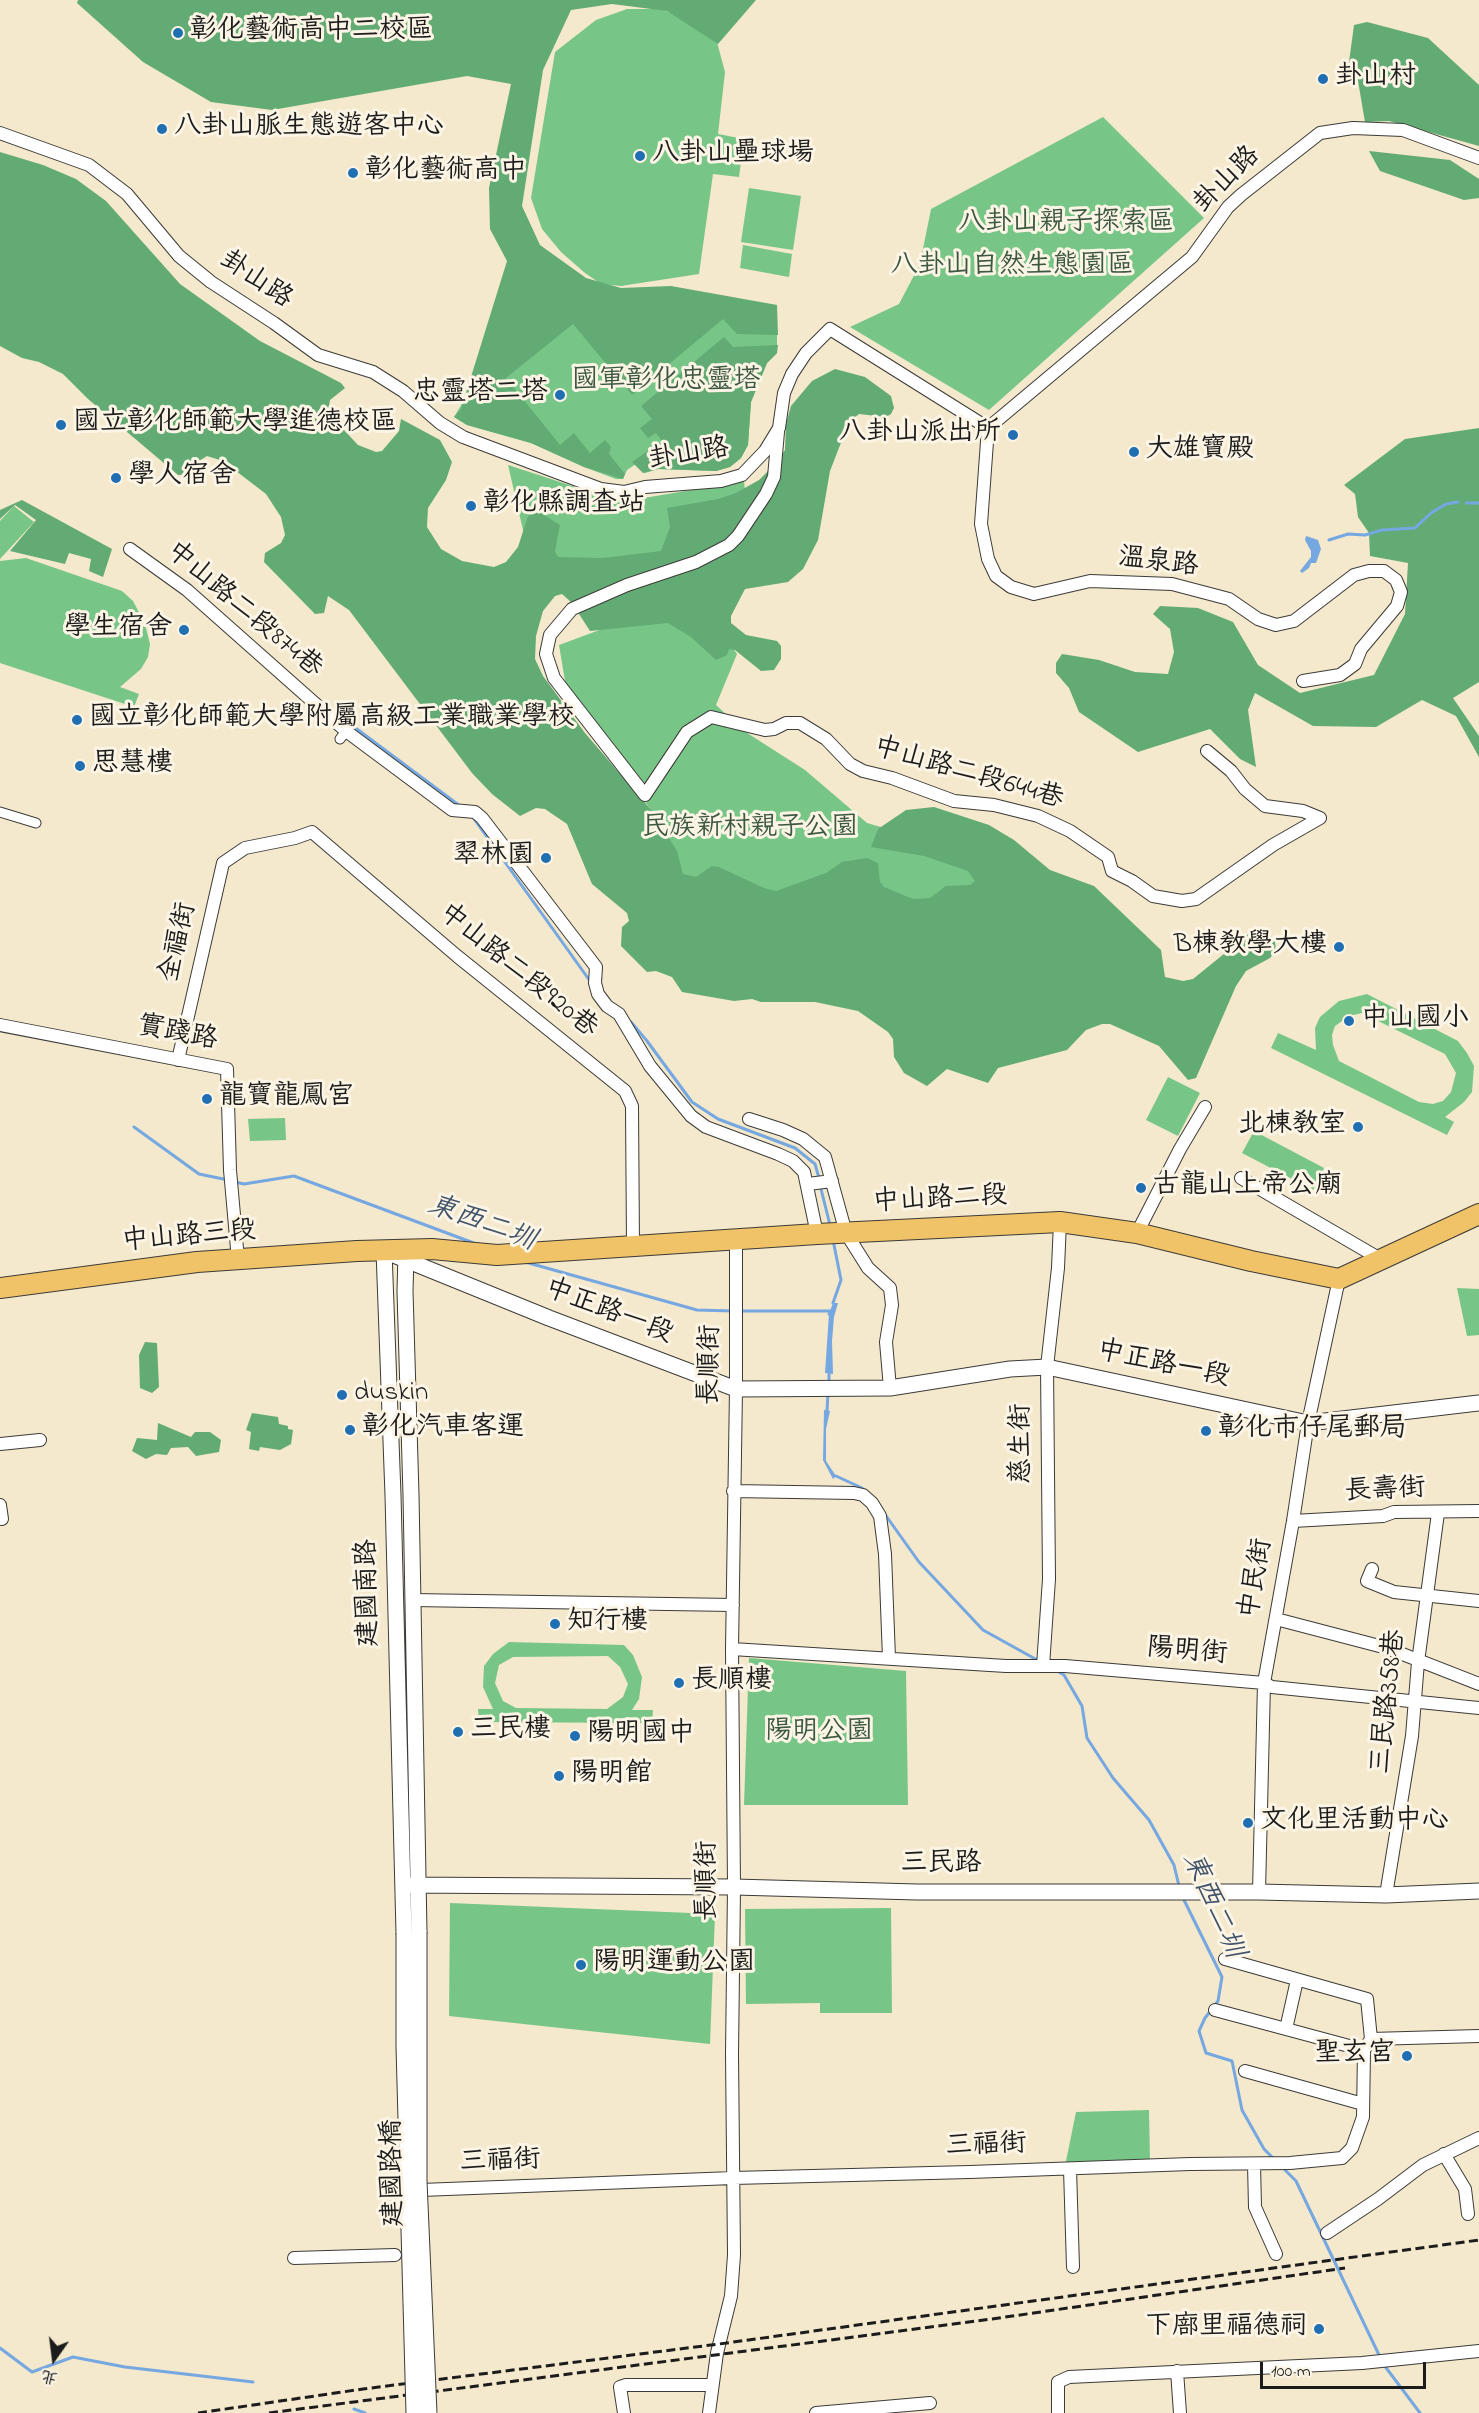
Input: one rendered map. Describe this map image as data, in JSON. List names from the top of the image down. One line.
{"streets":{"main road":["中山路二段","中山路三段"],"street":["卦山路","溫泉路","中山路二段874巷","中山路二段644巷","全福街","中山路二段920巷","實踐路","中正路一段","長順街","慈生街","長壽街","中民街","建國南路","陽明街","三民路358巷","三民路","三福街","建國路橋"]},"crossings":[["卦山路","溫泉路"],["卦山路","中山路二段644巷"],["中山路二段874巷","中山路二段"],["全福街","中山路二段920巷"],["全福街","實踐路"],["中山路二段920巷","中山路二段"],["實踐路","中山路三段"],["中山路二段","中山路三段"],["中山路二段","中正路一段"],["中山路二段","長順街"],["中山路二段","慈生街"],["中山路二段","中民街"],["中山路二段","建國南路"],["中山路三段","建國南路"],["中正路一段","長順街"],["中正路一段","慈生街"],["中正路一段","中民街"],["中正路一段","建國南路"],["長順街","陽明街"],["長順街","三民路"],["長順街","三福街"],["慈生街","陽明街"],["長壽街","中民街"],["長壽街","三民路358巷"],["中民街","陽明街"],["中民街","三民路"],["建國南路","三民路"],["建國南路","建國路橋"],["陽明街","三民路358巷"],["三民路358巷","三民路"]],"water":["東西二圳"],"parks":["八卦山親子探索區","八卦山自然生態園區","國軍彰化忠靈塔","民族新村親子公園","陽明公園"],"places":["彰化藝術高中二校區","卦山村","八卦山脈生態遊客中心","八卦山壘球場","彰化藝術高中","忠靈塔二塔","國立彰化師範大學進德校區","八卦山派出所","大雄寶殿","學人宿舍","彰化縣調查站","學生宿舍","國立彰化師範大學附屬高級工業職業學校","思慧樓","翠林園","B棟教學大樓","中山國小","龍寶龍鳳宮","北棟教室","古龍山上帝公廟","duskin","彰化汽車客運","彰化市仔尾郵局","知行樓","長順樓","三民樓","陽明國中","陽明館","文化里活動中心","陽明運動公園","聖玄宮","下廍里福德祠"],"scale_bar":"100 m","north":"bottom"}
